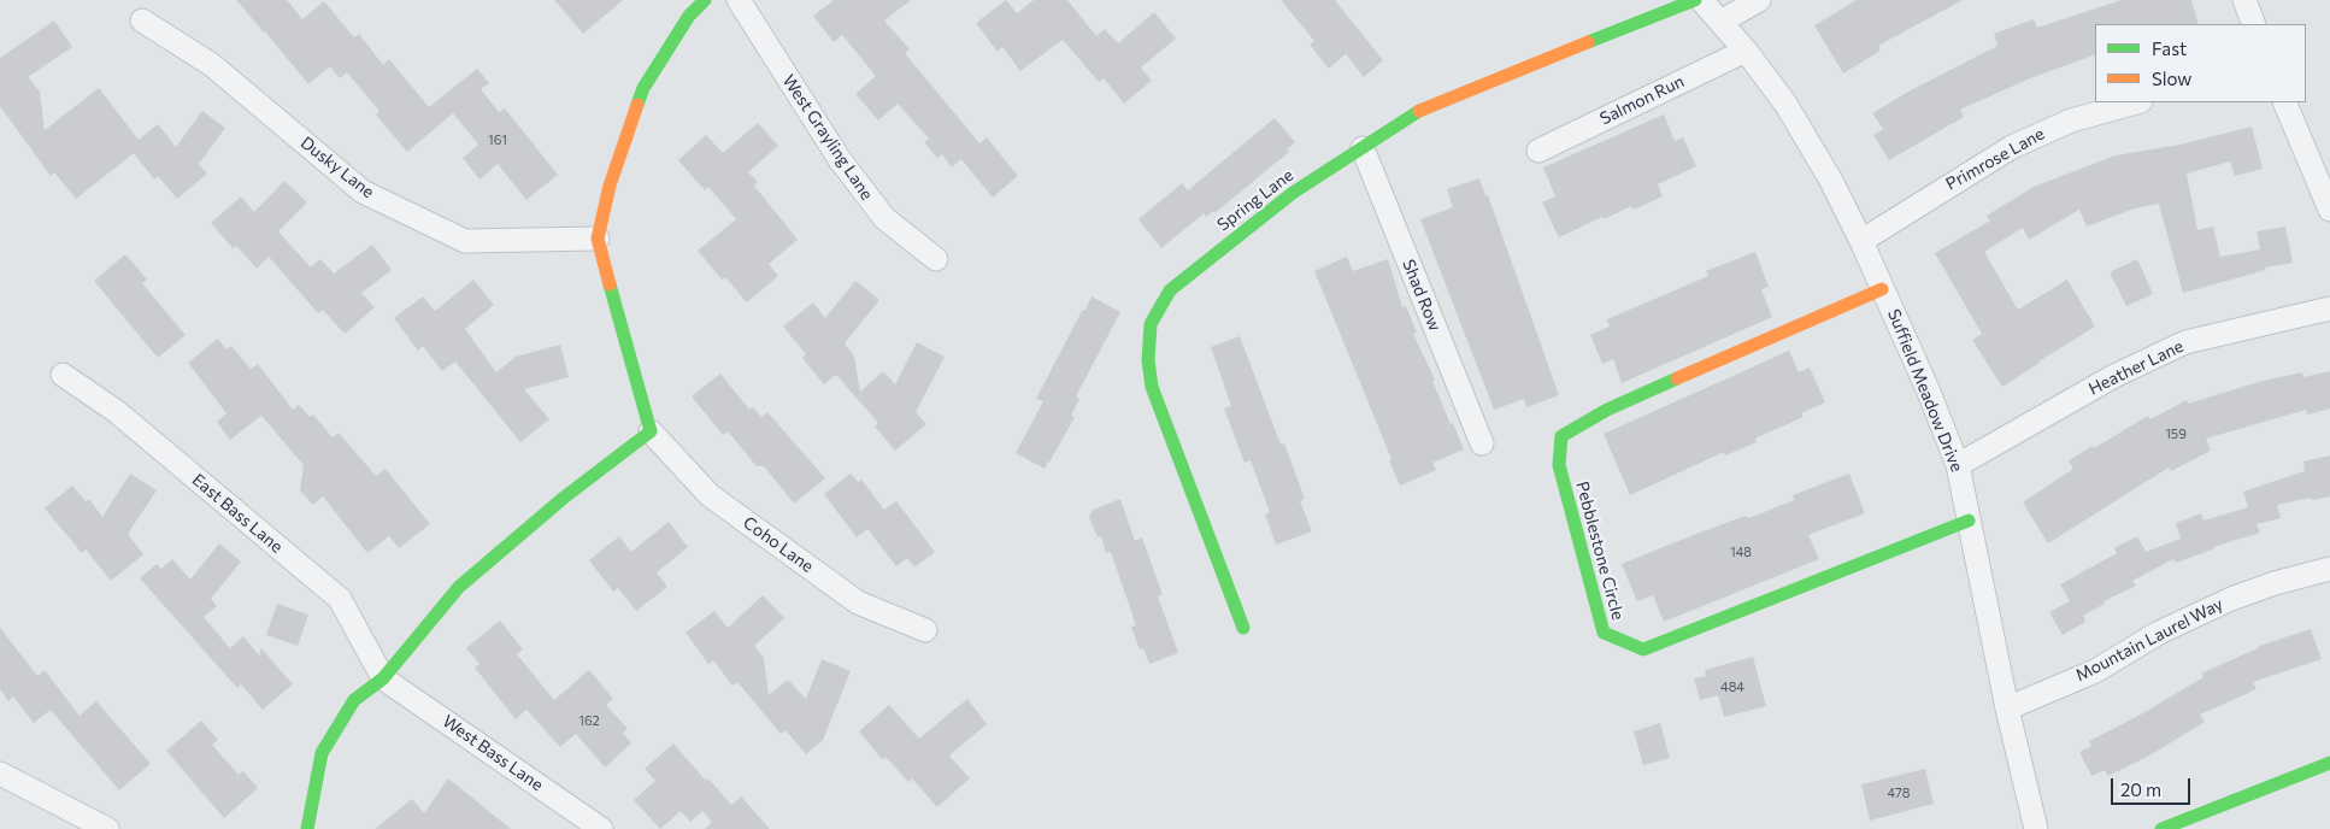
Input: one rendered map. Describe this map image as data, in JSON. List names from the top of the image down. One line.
{"streets":{"street":["Salmon Run","West Grayling Lane","Primrose Lane","Dusky Lane","Spring Lane","Shad Row","Heather Lane","Suffield Meadow Drive","East Bass Lane","Coho Lane","Pebblestone Circle","Mountain Laurel Way","West Bass Lane"]},"crossings":[["Salmon Run","Suffield Meadow Drive"],["Primrose Lane","Suffield Meadow Drive"],["Spring Lane","Shad Row"],["Heather Lane","Suffield Meadow Drive"],["Suffield Meadow Drive","Pebblestone Circle"],["Suffield Meadow Drive","Mountain Laurel Way"],["East Bass Lane","West Bass Lane"]],"house_numbers":["161","159","148","484","162","478"],"legend":["Fast","Slow"],"scale_bar":"20 m"}
